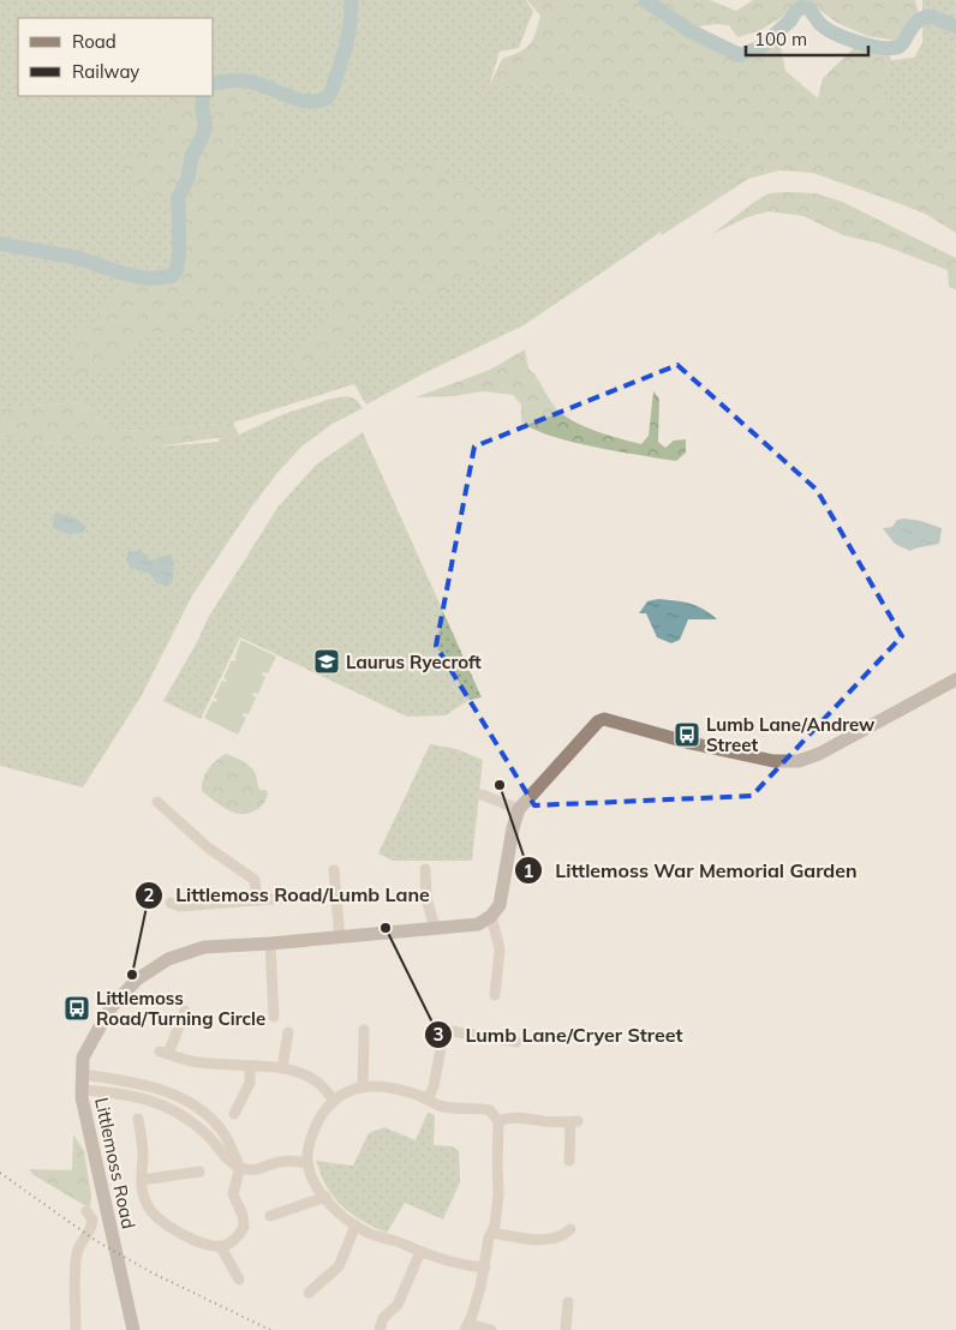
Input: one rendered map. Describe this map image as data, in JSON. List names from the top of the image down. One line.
{"streets":{"street":["Littlemoss Road"]},"places":{"school or university":["Laurus Ryecroft"],"bus stop":["Lumb Lane/Andrew Street","Littlemoss Road/Turning Circle"],"other":["Littlemoss War Memorial Garden","Lumb Lane/Cryer Street","Littlemoss Road/Lumb Lane"]},"legend":["Road","Railway"],"scale_bar":"100 m"}
